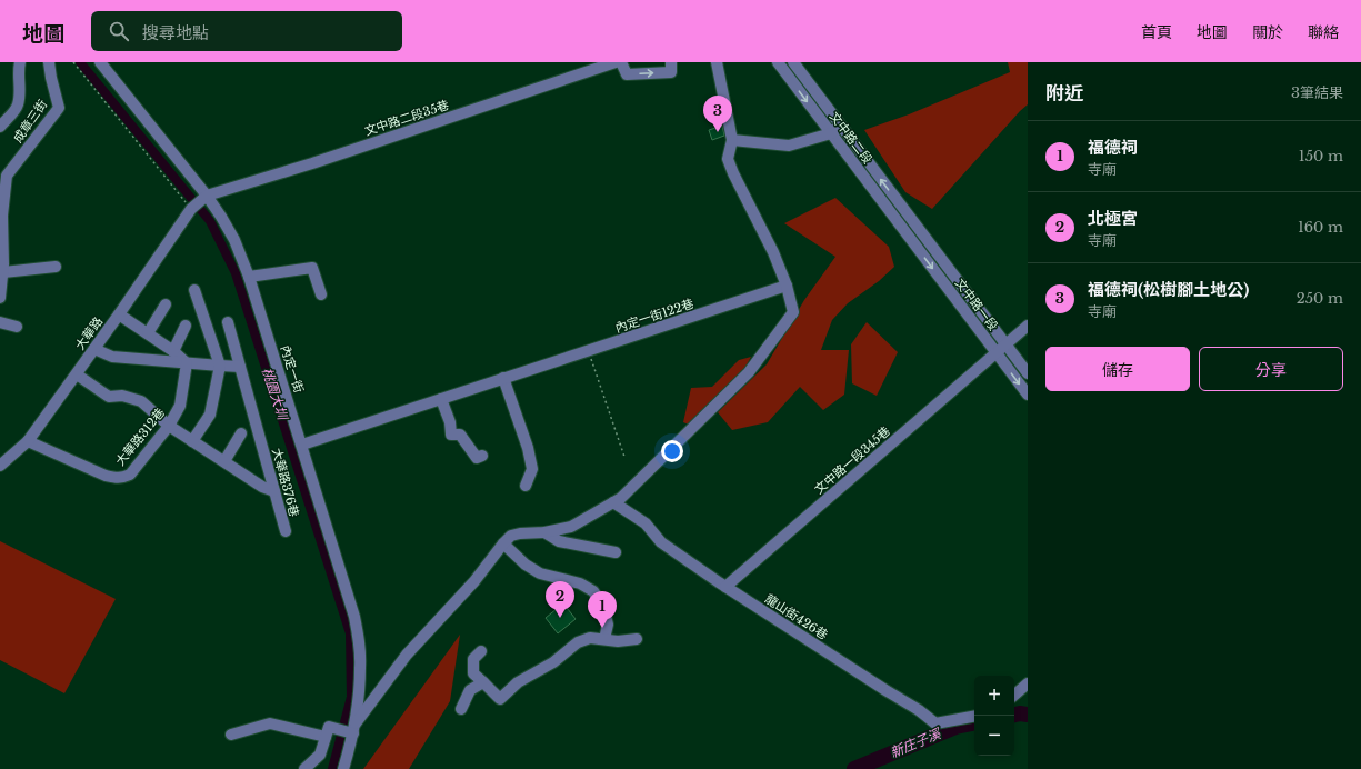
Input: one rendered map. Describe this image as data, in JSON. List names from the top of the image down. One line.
{"streets":{"street":["文中路二段35巷","成章三街","文中路二段","文中路一段","內定一街122巷","大華路","內定一街","大華路312巷","文中路一段345巷","大華路376巷","龍山街426巷"]},"crossings":[["文中路二段35巷","大華路"],["文中路二段35巷","內定一街"],["文中路二段","文中路一段"],["文中路一段","文中路一段345巷"],["內定一街122巷","內定一街"],["大華路","內定一街"],["大華路","大華路312巷"],["文中路一段345巷","龍山街426巷"]],"water":["桃園大圳","新庄子溪"],"page":{"header":"地圖","search":"搜尋地點","nav":["首頁","地圖","關於","聯絡"],"heading":["附近","3筆結果"],"pins":["3","2","1"],"list":[{"mark":"1","name":"福德祠","note":"寺廟","value":"150 m"},{"mark":"2","name":"北極宮","note":"寺廟","value":"160 m"},{"mark":"3","name":"福德祠(松樹腳土地公)","note":"寺廟","value":"250 m"}],"buttons":["儲存","分享"],"map_buttons":["+","−"]}}
